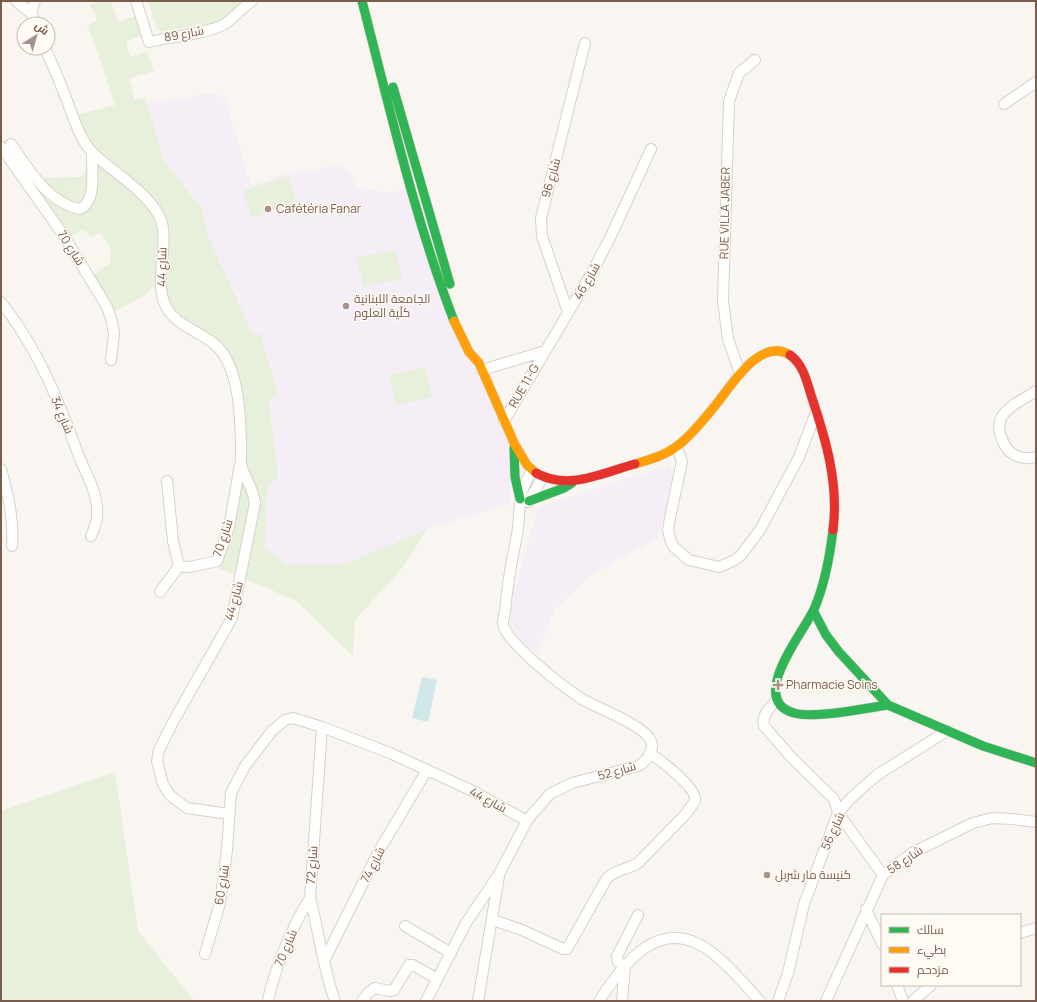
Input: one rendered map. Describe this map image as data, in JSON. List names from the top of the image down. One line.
{"streets":{"street":["شارع 89","شارع 96","RUE VILLA JABER","شارع 70","شارع 44","شارع 46","RUE 11-G","شارع 34","شارع 52","شارع 56","شارع 58","شارع 72","شارع 74","شارع 60"]},"crossings":[["شارع 96","شارع 46"],["شارع 70","شارع 44"],["شارع 70","شارع 72"],["شارع 44","شارع 52"],["شارع 44","شارع 72"],["شارع 44","شارع 74"],["شارع 44","شارع 60"],["شارع 46","RUE 11-G"],["شارع 72","شارع 74"]],"places":{"other":["Cafétéria Fanar","الجامعة اللبنانية كلّية العلوم","كنيسة مار شربل"],"health":["Pharmacie Soins"]},"legend":["سالك","بطيء","مزدحم"],"north":"top right"}
